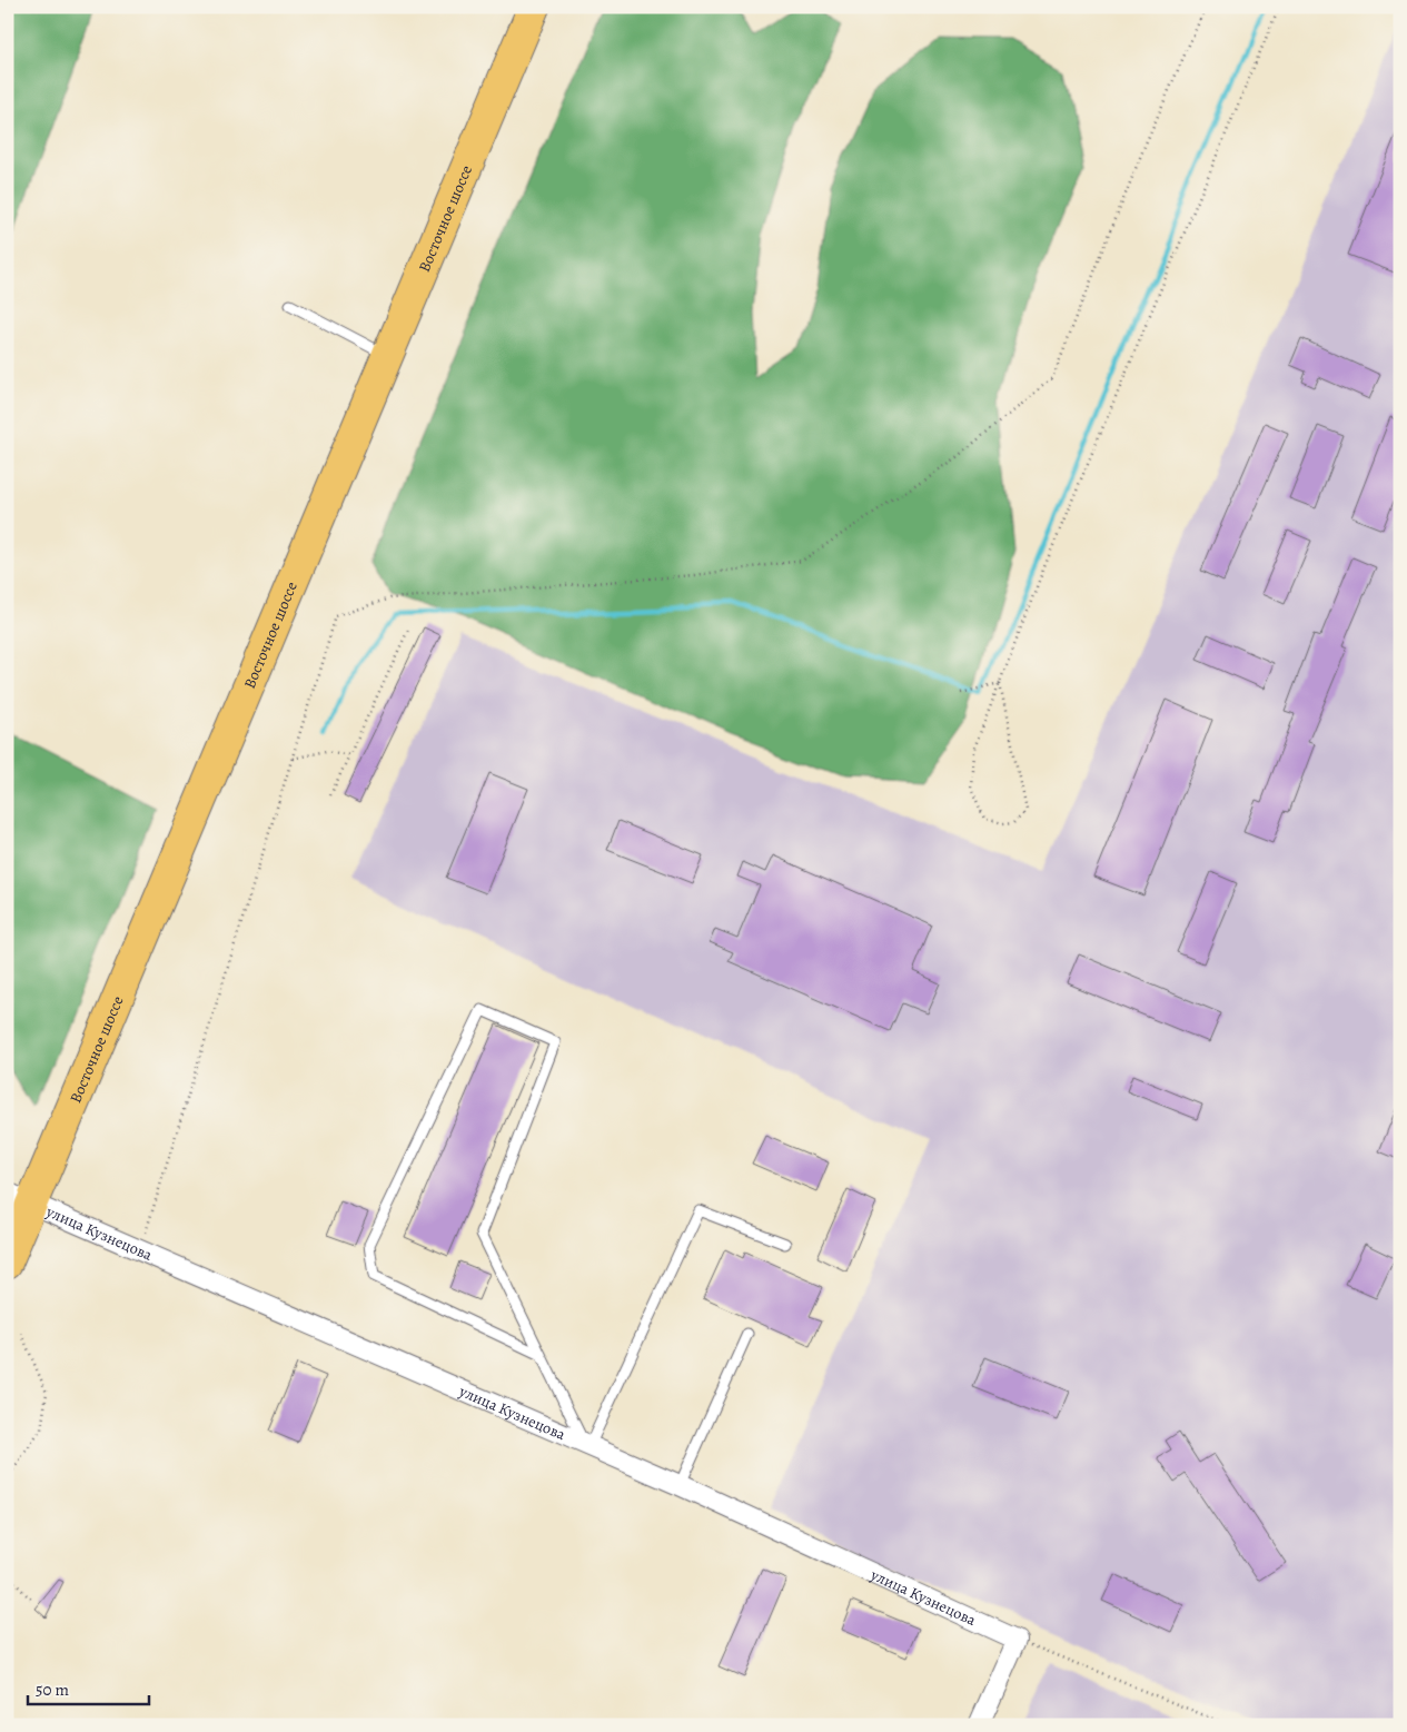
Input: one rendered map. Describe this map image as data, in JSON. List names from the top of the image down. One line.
{"streets":{"main road":["Восточное шоссе"],"street":["улица Кузнецова"]},"crossings":[["Восточное шоссе","улица Кузнецова"]],"scale_bar":"50 m"}
